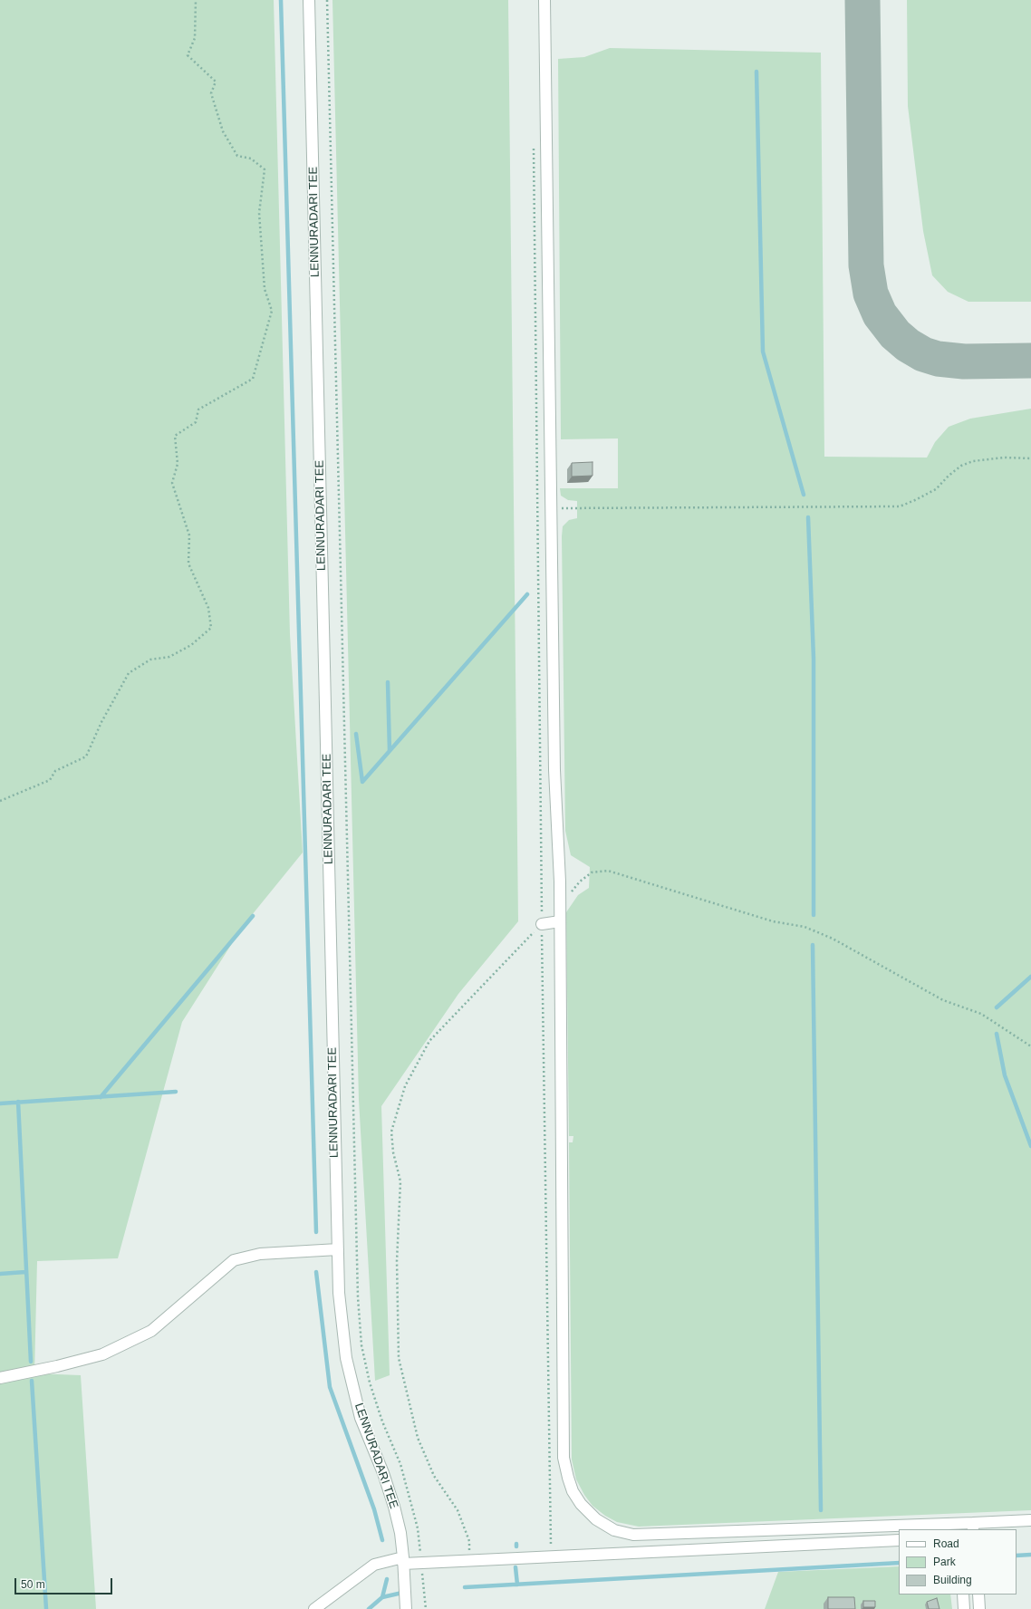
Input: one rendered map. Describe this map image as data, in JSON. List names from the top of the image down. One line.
{"streets":{"lane":["LENNURADARI TEE"]},"legend":["Road","Park","Building"],"scale_bar":"50 m"}
